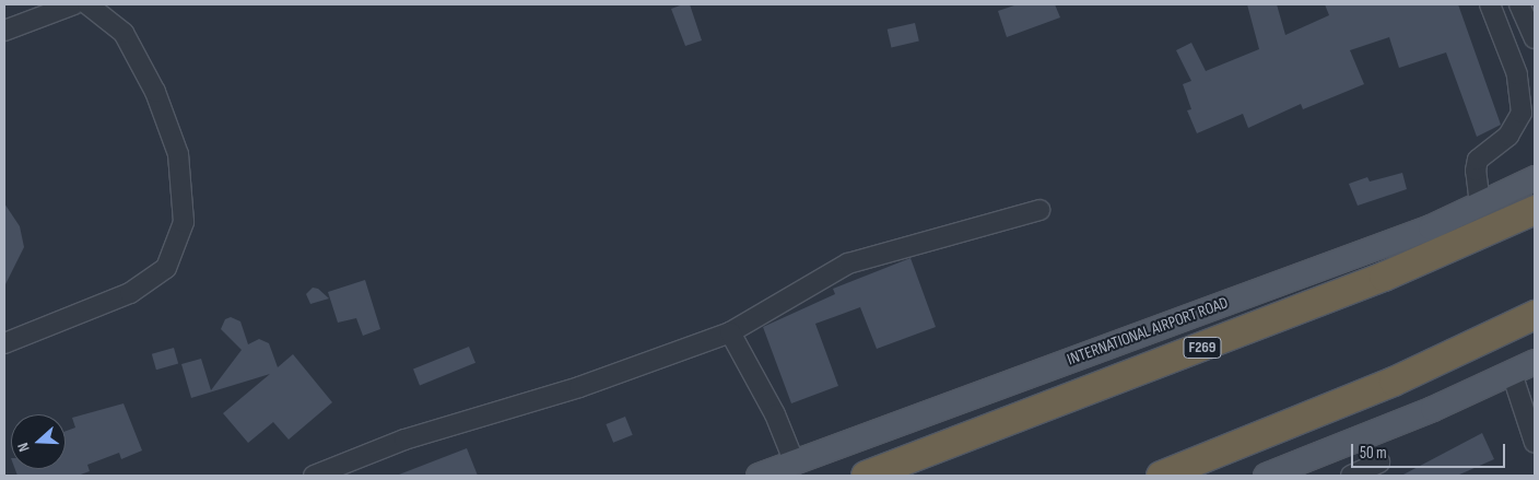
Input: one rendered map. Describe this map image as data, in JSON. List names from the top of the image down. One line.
{"streets":{"highway":["INTERNATIONAL AIRPORT ROAD","F269"]},"scale_bar":"50 m","north":"left"}
